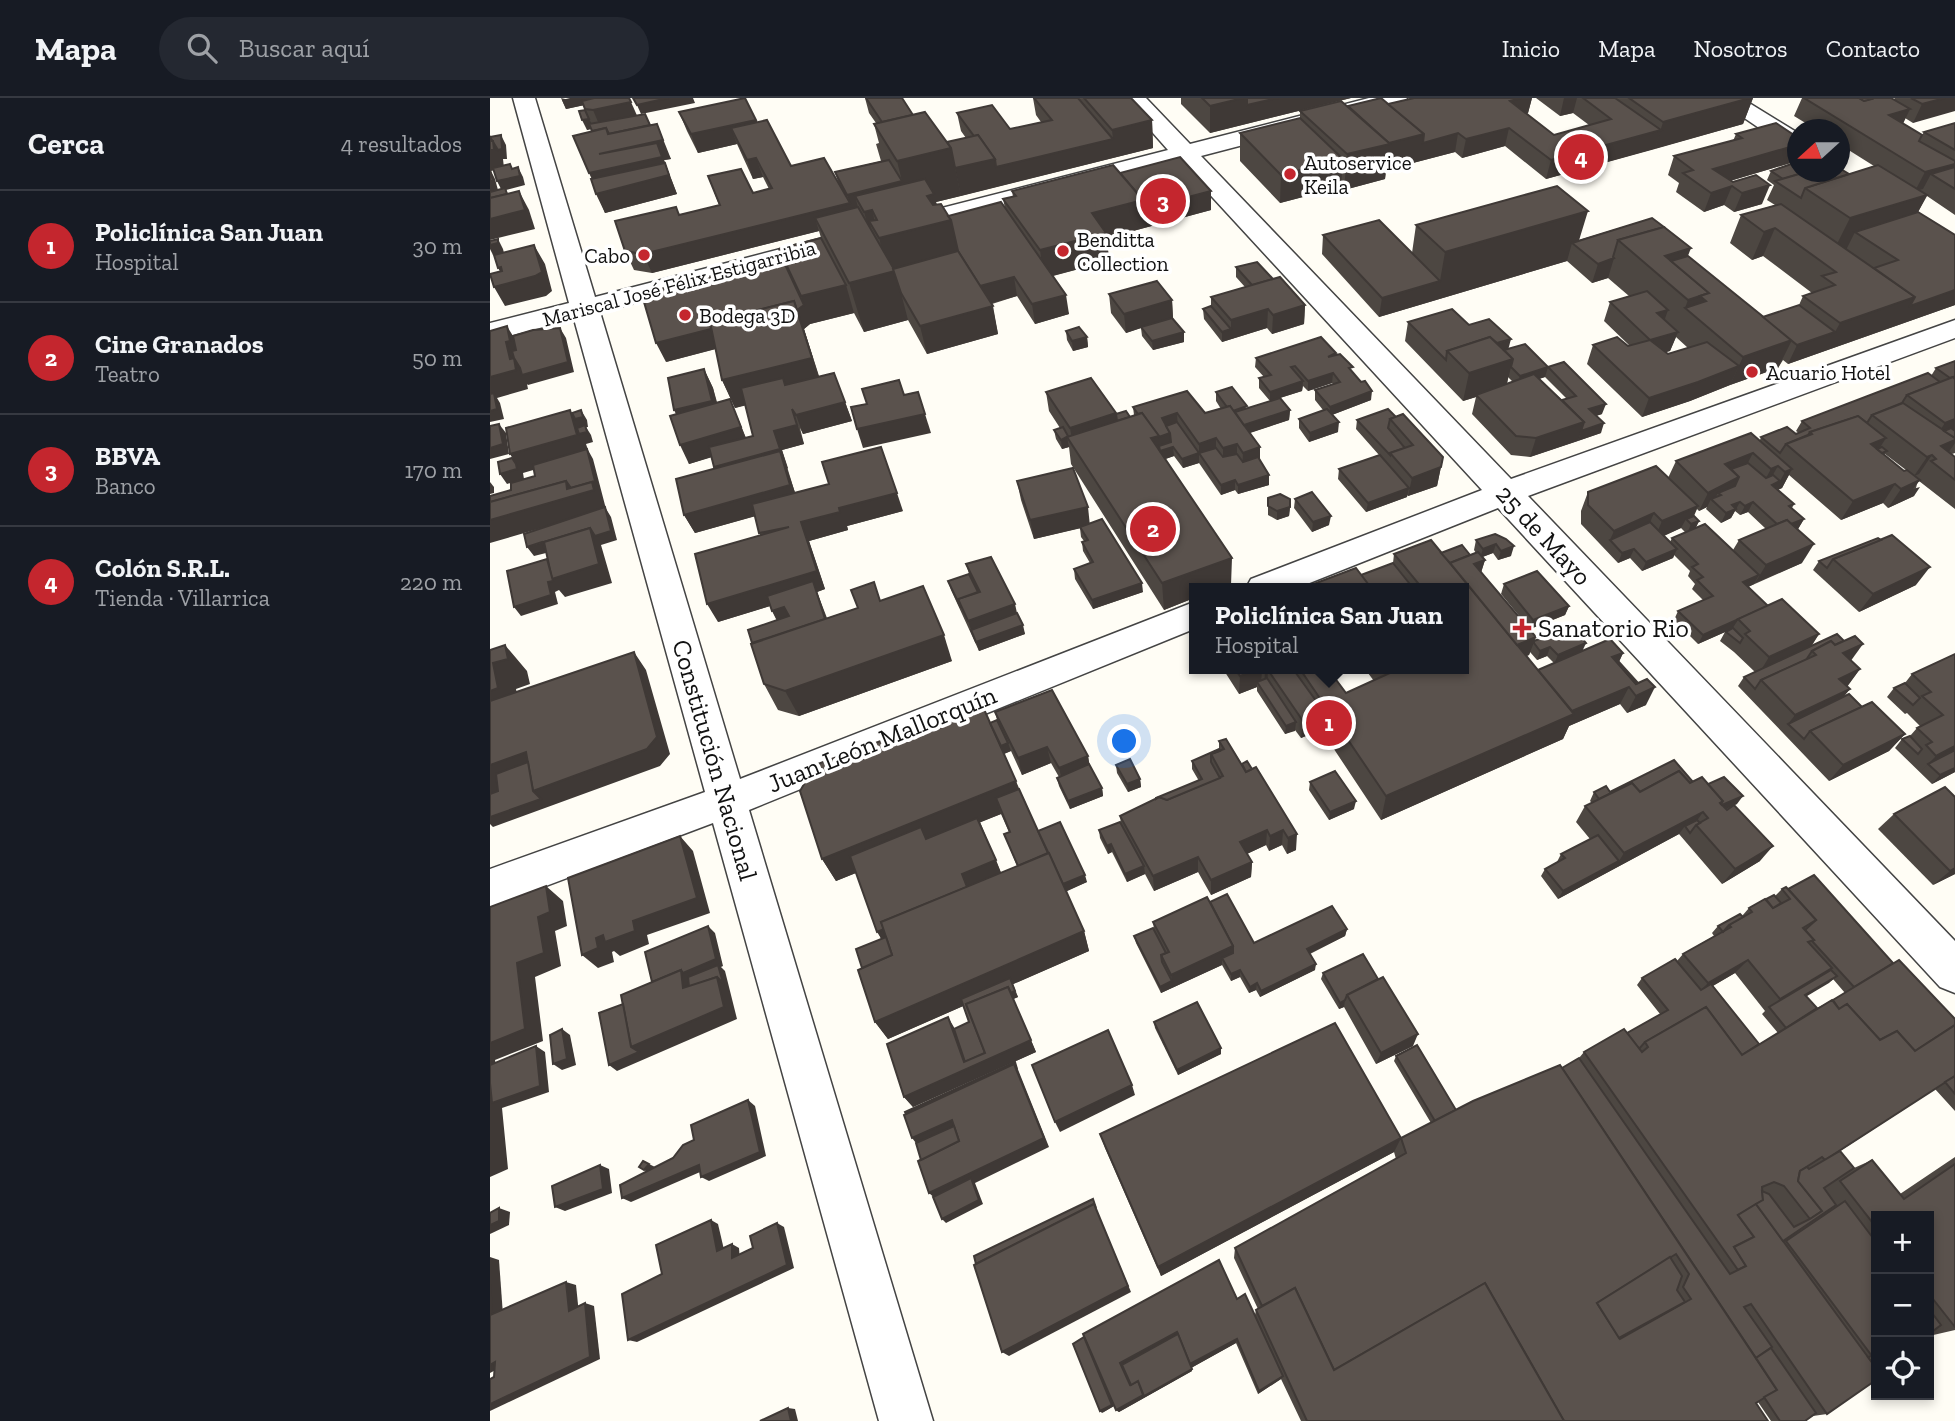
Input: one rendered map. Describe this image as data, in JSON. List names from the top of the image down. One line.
{"streets":{"street":["Mariscal José Félix Estigarribia","25 de Mayo","Juan León Mallorquín","Constitución Nacional"]},"crossings":[["Mariscal José Félix Estigarribia","Constitución Nacional"],["Juan León Mallorquín","Constitución Nacional"]],"places":{"other":["Autoservice Keila","Benditta Collection","Cabo","Bodega 3D","Acuario Hotel"],"health":["Sanatorio Rio"]},"north":"left","page":{"header":"Mapa","search":"Buscar aquí","nav":["Inicio","Mapa","Nosotros","Contacto"],"heading":["Cerca","4 resultados"],"pins":["4","3","2","1"],"list":[{"mark":"1","name":"Policlínica San Juan","note":"Hospital","value":"30 m"},{"mark":"2","name":"Cine Granados","note":"Teatro","value":"50 m"},{"mark":"3","name":"BBVA","note":"Banco","value":"170 m"},{"mark":"4","name":"Colón S.R.L.","note":"Tienda · Villarrica","value":"220 m"}],"popup":["Policlínica San Juan","Hospital"],"map_buttons":["+","−"]}}
